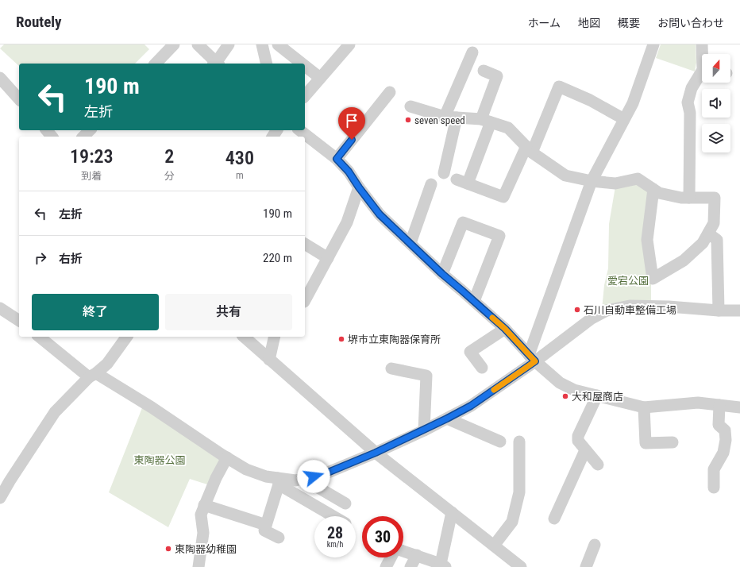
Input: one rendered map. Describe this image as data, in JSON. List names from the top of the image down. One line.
{"parks":["愛宕公園","東陶器公園"],"places":["seven speed","石川自動車整備工場","堺市立東陶器保育所","大和屋商店","東陶器幼稚園"],"north":"top","page":{"header":"Routely","nav":["ホーム","地図","概要","お問い合わせ"],"turn":["190 m","左折"],"eta":["19:23","到着","2","分","430","m"],"list":[{"name":"左折","value":"190 m"},{"name":"右折","value":"220 m"}],"buttons":["終了","共有"],"speed":"28 km/h","limit":"30"}}
